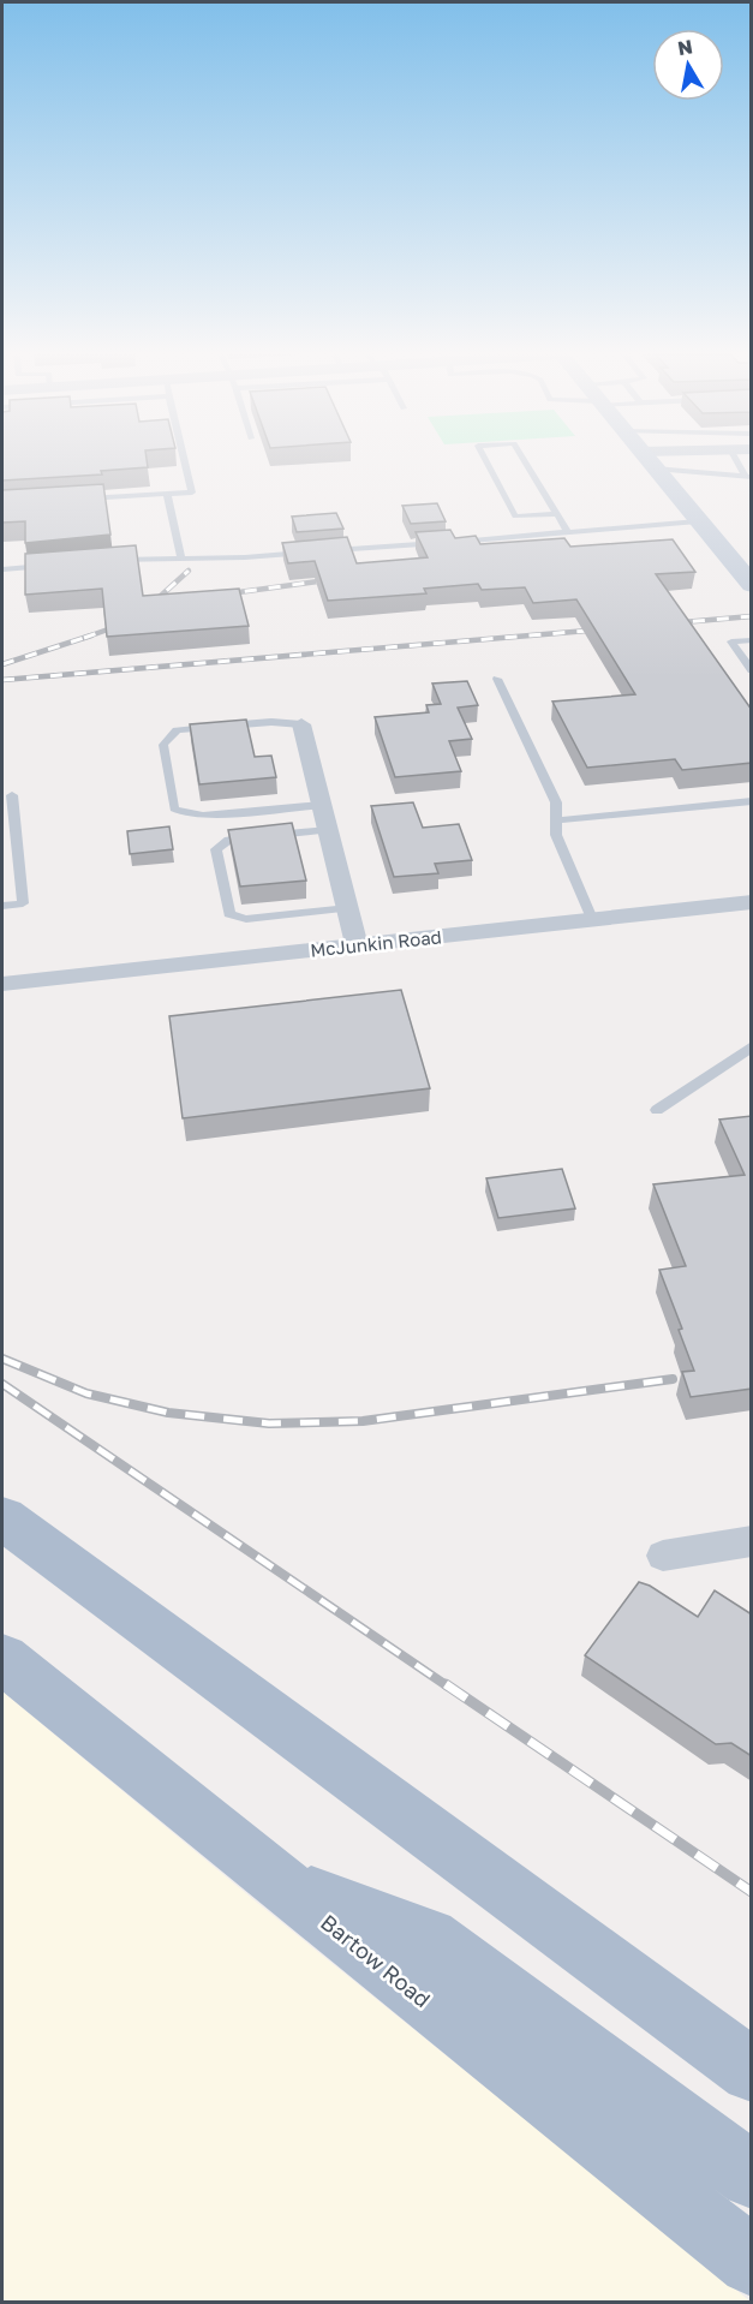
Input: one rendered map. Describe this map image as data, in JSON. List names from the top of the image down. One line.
{"streets":{"main road":["Bartow Road"],"street":["McJunkin Road"]},"north":"top"}
